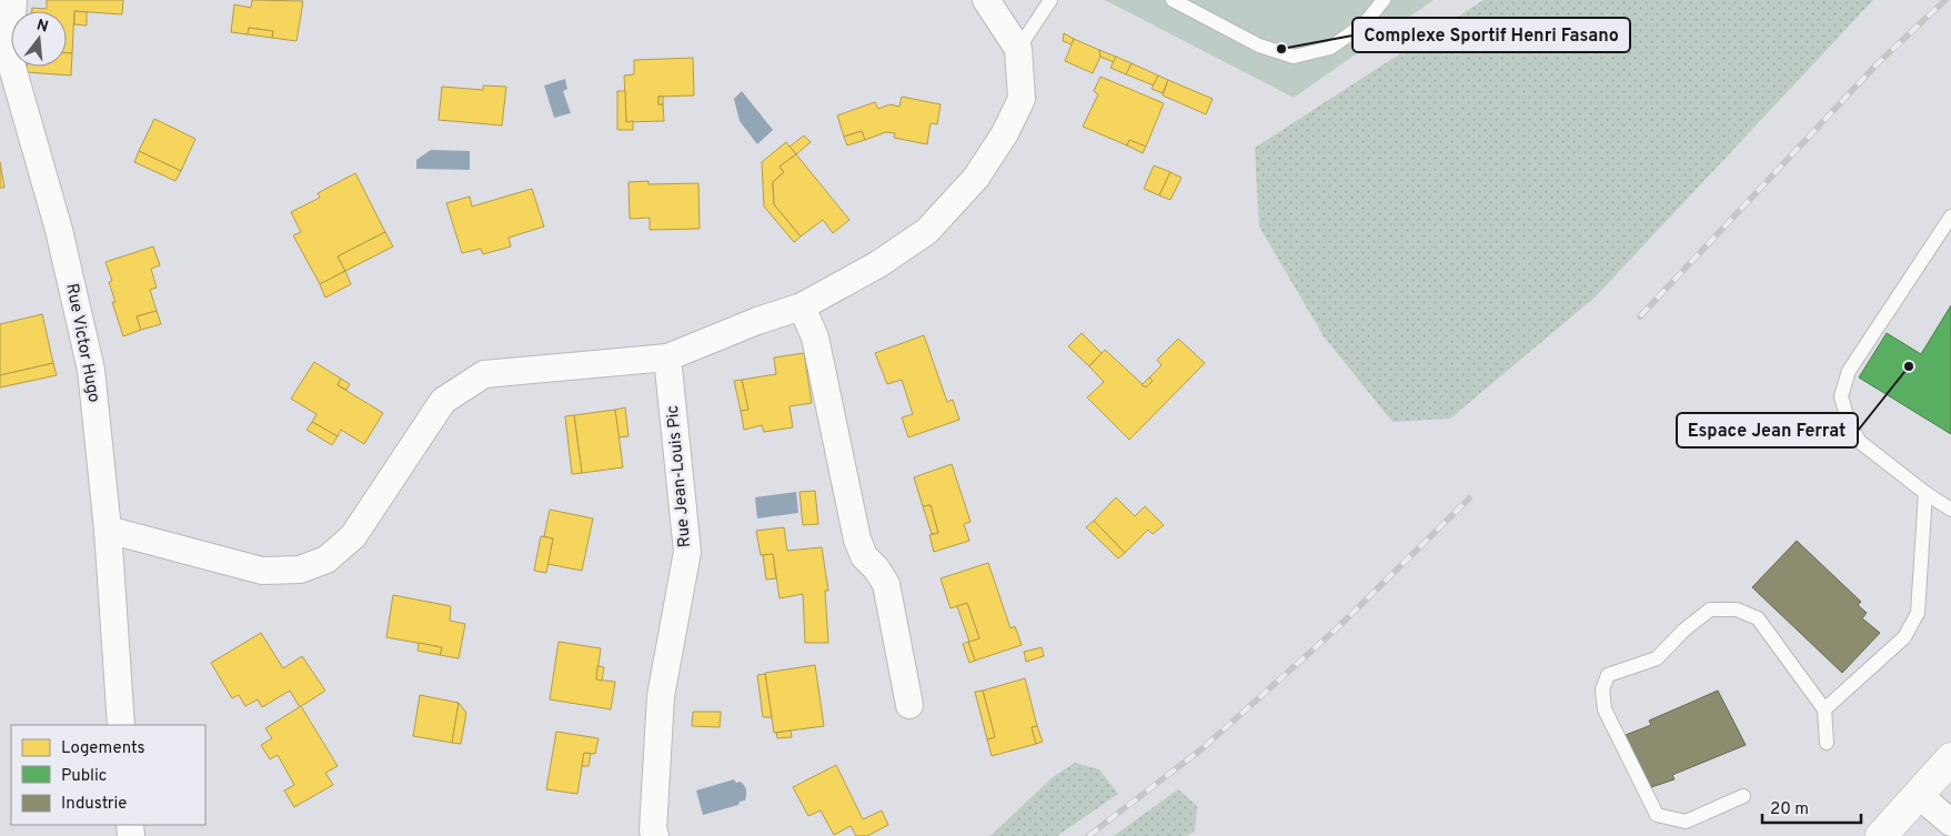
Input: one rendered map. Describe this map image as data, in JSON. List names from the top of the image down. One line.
{"streets":{"street":["Rue Victor Hugo","Rue Jean-Louis Pic"]},"places":["Complexe Sportif Henri Fasano","Espace Jean Ferrat"],"legend":["Logements","Public","Industrie"],"scale_bar":"20 m","north":"top"}
